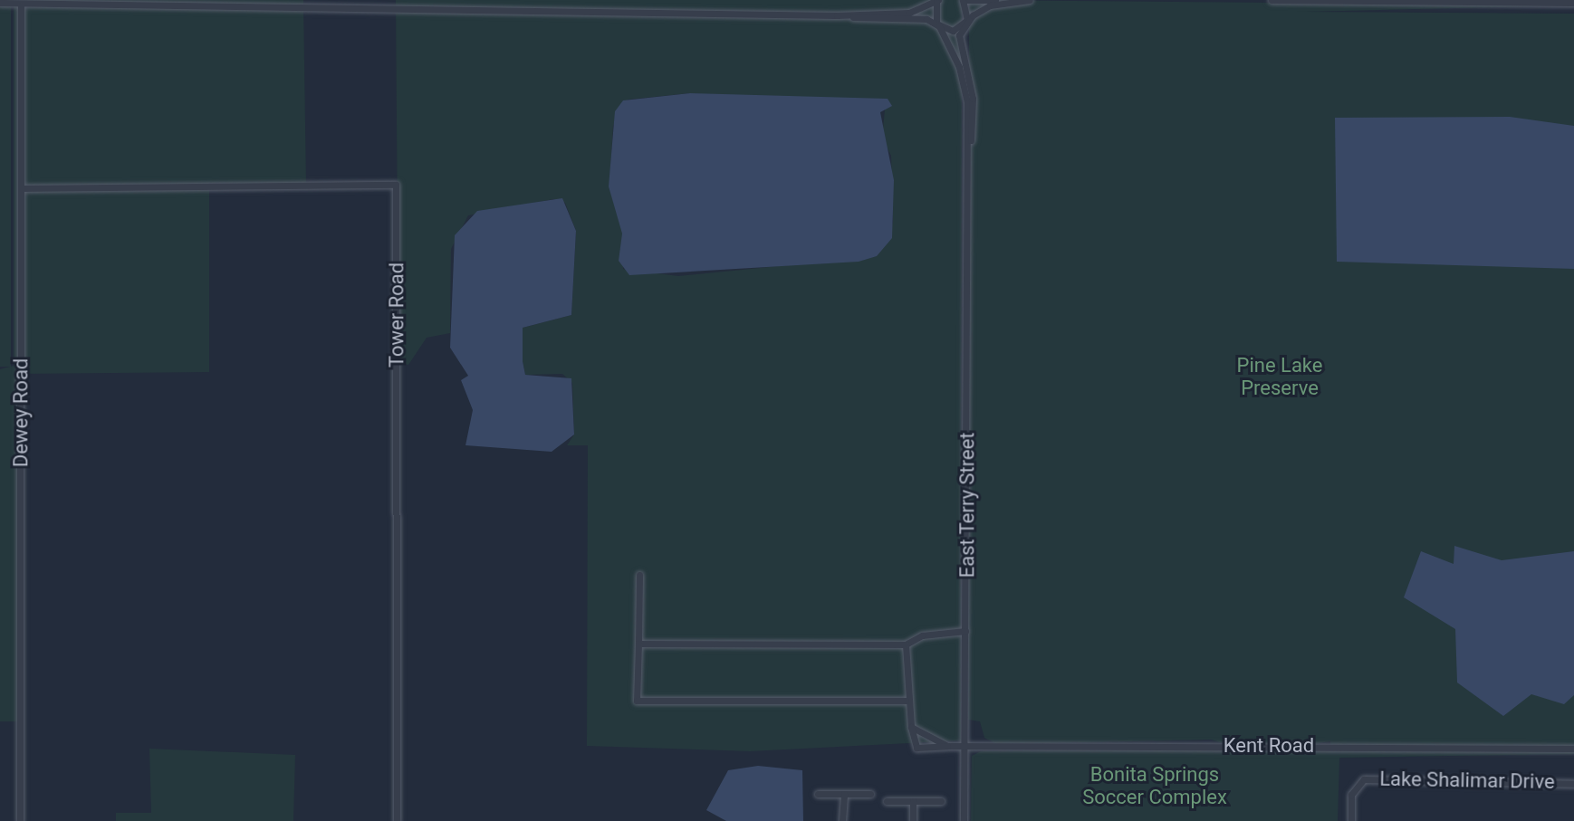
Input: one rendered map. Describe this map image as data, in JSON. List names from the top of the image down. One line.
{"streets":{"street":["Tower Road","Dewey Road","East Terry Street","Kent Road","Lake Shalimar Drive"]},"crossings":[["Tower Road","Dewey Road"],["East Terry Street","Kent Road"]],"parks":["Pine Lake Preserve","Bonita Springs Soccer Complex"]}
